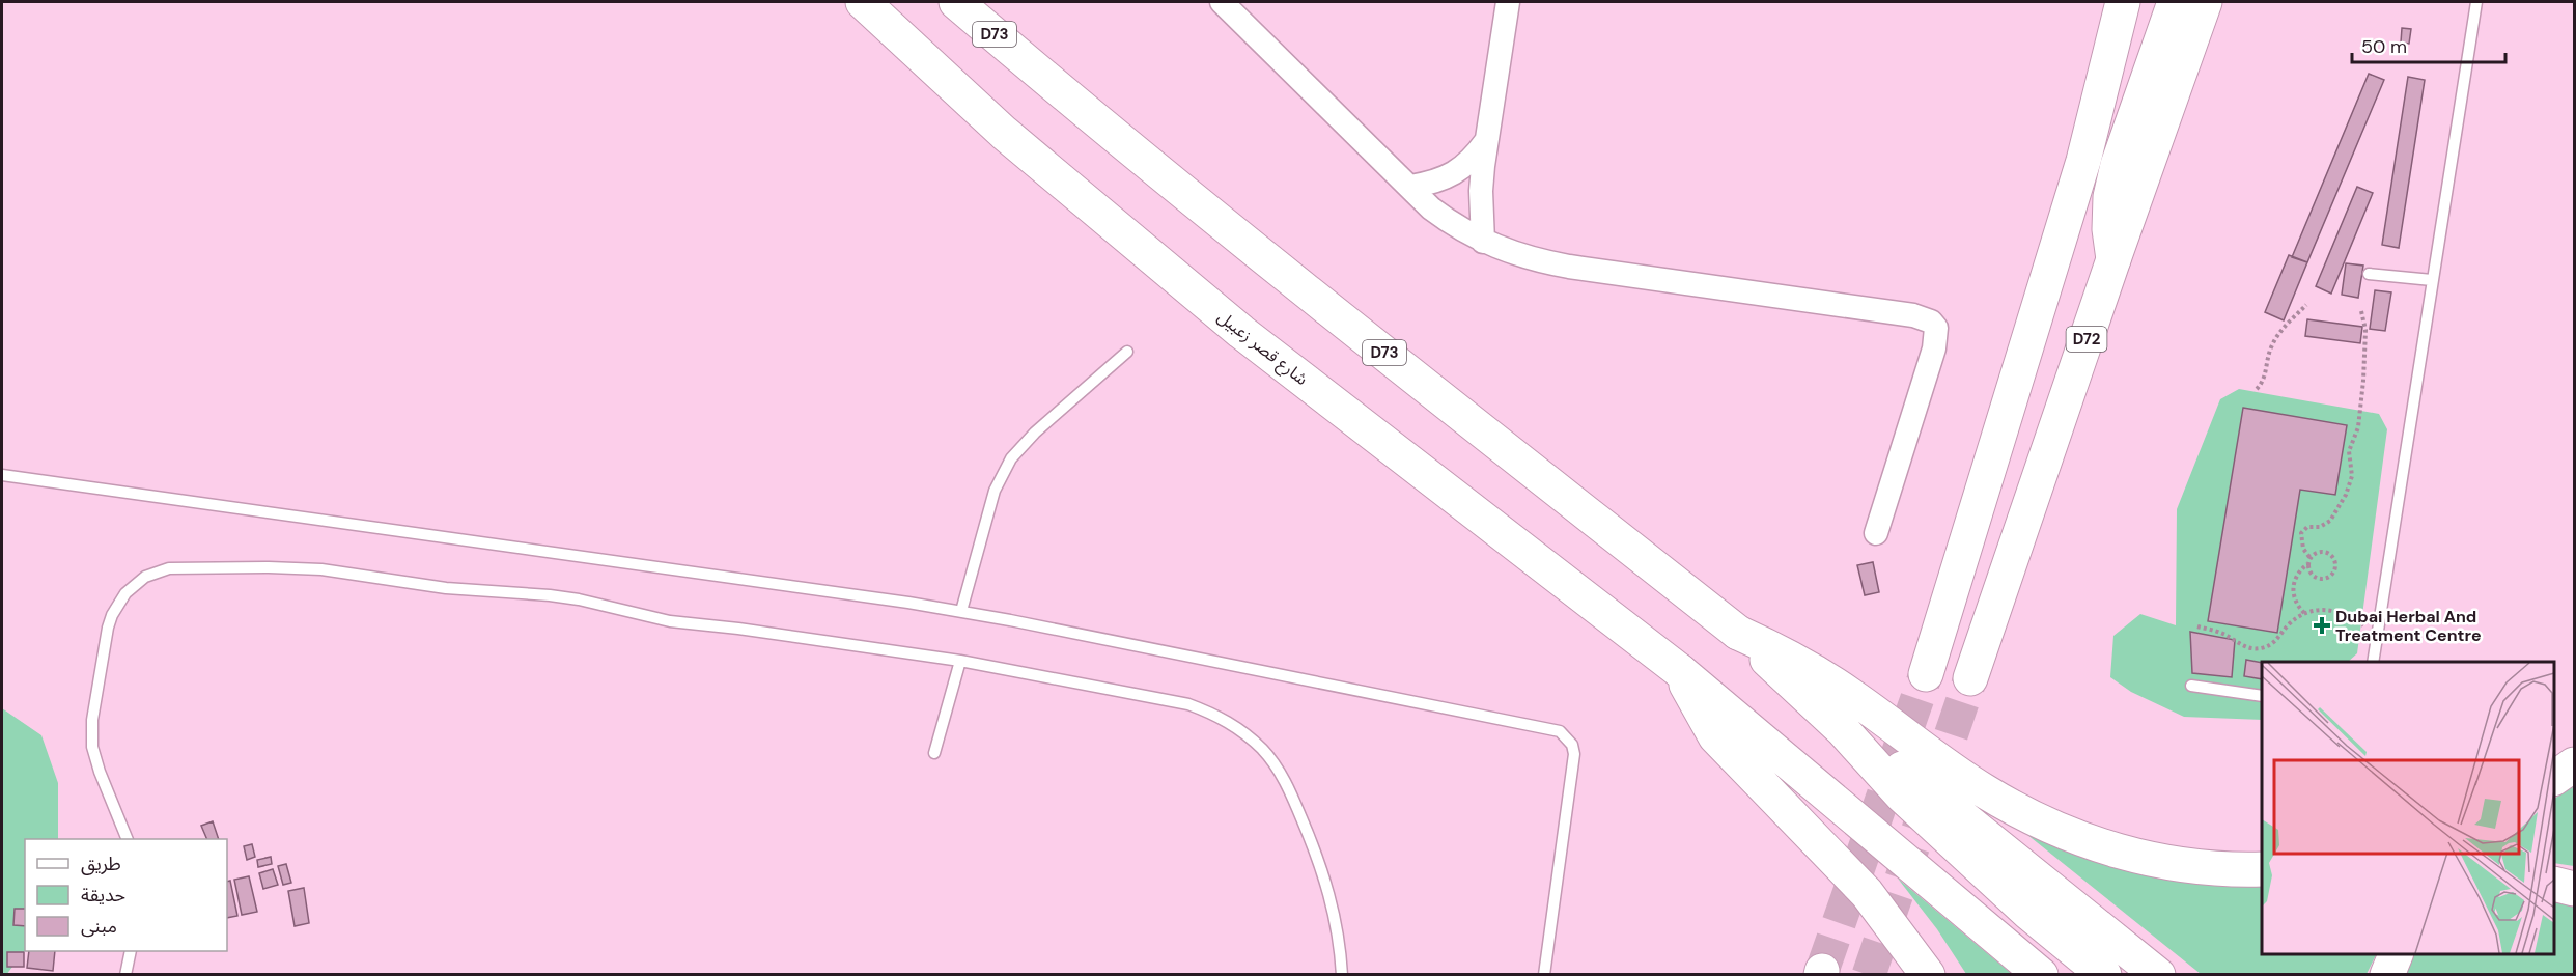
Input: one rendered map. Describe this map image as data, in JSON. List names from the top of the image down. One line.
{"streets":{"main road":["D73","D72","شارع قصر زعبيل"]},"places":{"health":["Dubai Herbal And Treatment Centre"]},"legend":["طريق","حديقة","مبنى"],"scale_bar":"50 m"}
